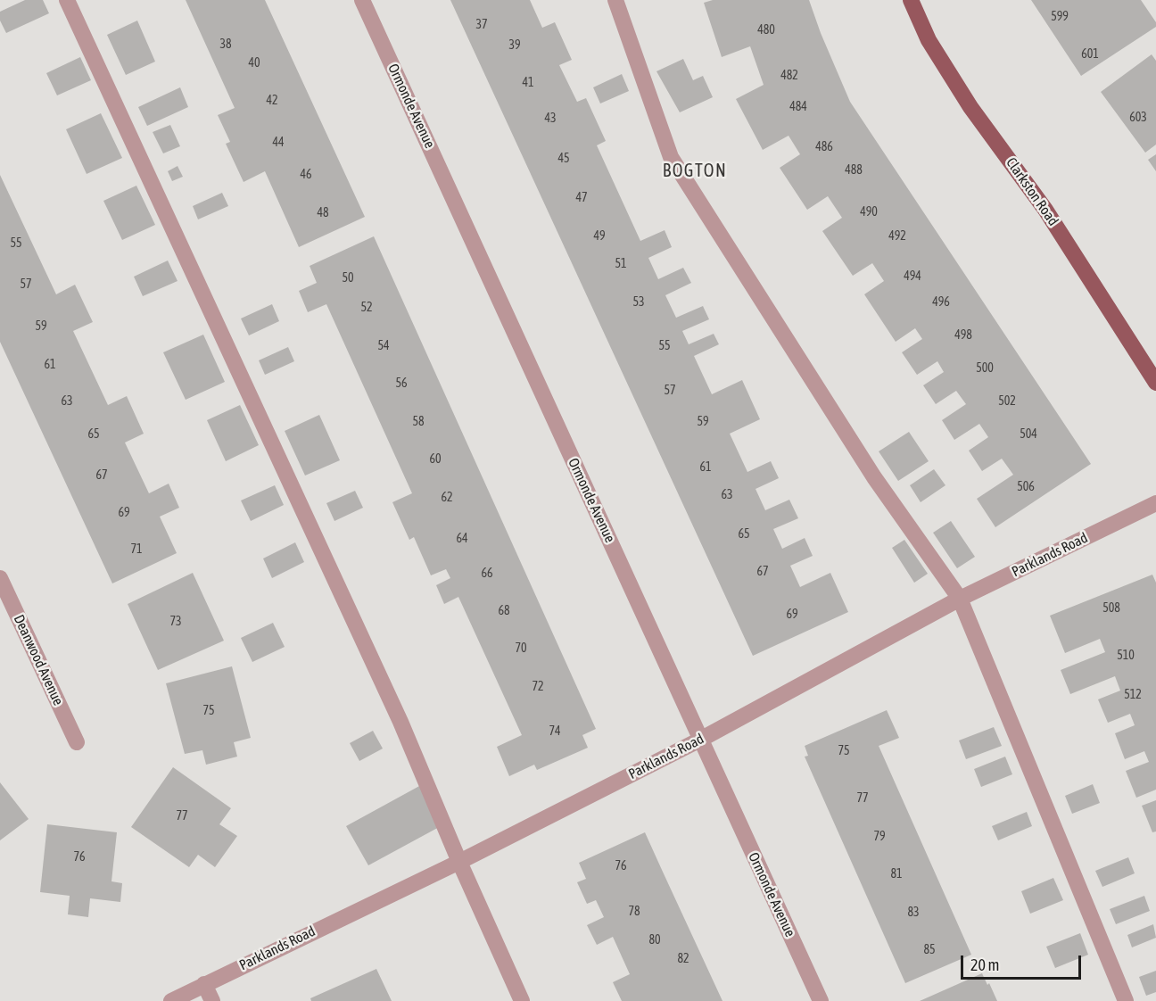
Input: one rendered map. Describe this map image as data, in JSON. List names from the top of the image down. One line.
{"streets":{"main road":["Clarkston Road"],"street":["Ormonde Avenue","Parklands Road","Deanwood Avenue"]},"crossings":[["Ormonde Avenue","Parklands Road"]],"districts":["BOGTON"],"house_numbers":["599","37","480","38","39","601","40","482","41","42","484","603","43","44","486","45","488","46","47","490","48","49","492","55","51","494","50","57","53","496","52","59","498","54","55","61","500","56","57","63","502","58","59","65","504","60","61","67","506","63","62","69","65","64","71","67","66","508","68","69","73","70","510","72","512","75","74","75","77","77","79","76","76","81","78","83","80","85","82"],"scale_bar":"20 m"}
